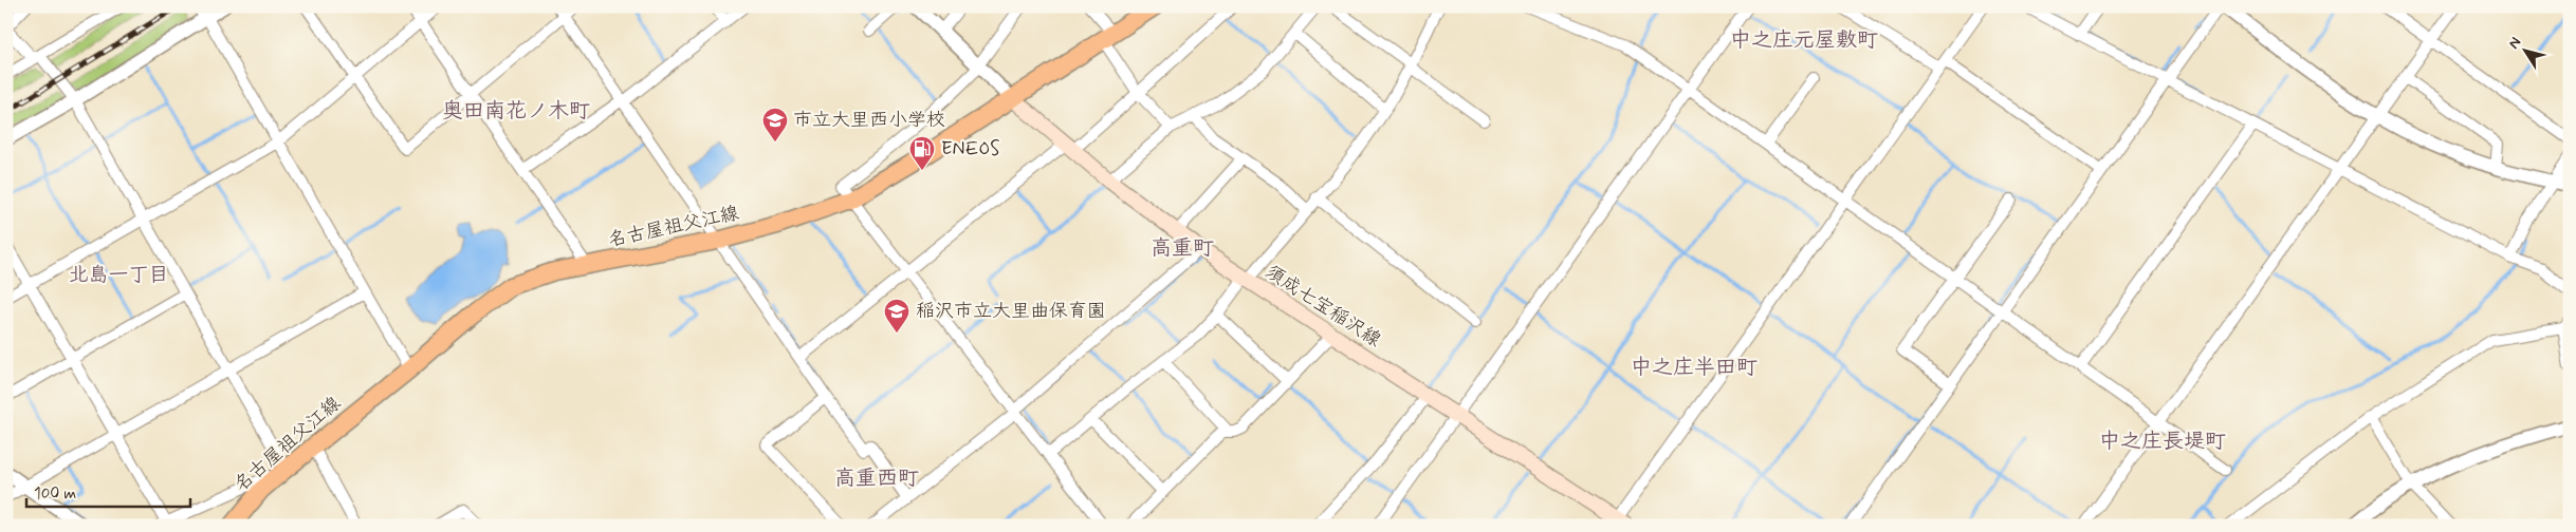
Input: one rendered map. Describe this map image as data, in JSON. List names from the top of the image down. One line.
{"streets":{"main road":["名古屋祖父江線","須成七宝稲沢線"]},"crossings":[["名古屋祖父江線","須成七宝稲沢線"]],"districts":["中之庄元屋敷町","奥田南花ノ木町","高重町","北島一丁目","中之庄半田町","中之庄長堤町","高重西町"],"places":{"school or university":["市立大里西小学校","稲沢市立大里曲保育園"],"fuel station":["ENEOS"]},"scale_bar":"100 m","north":"top left"}
